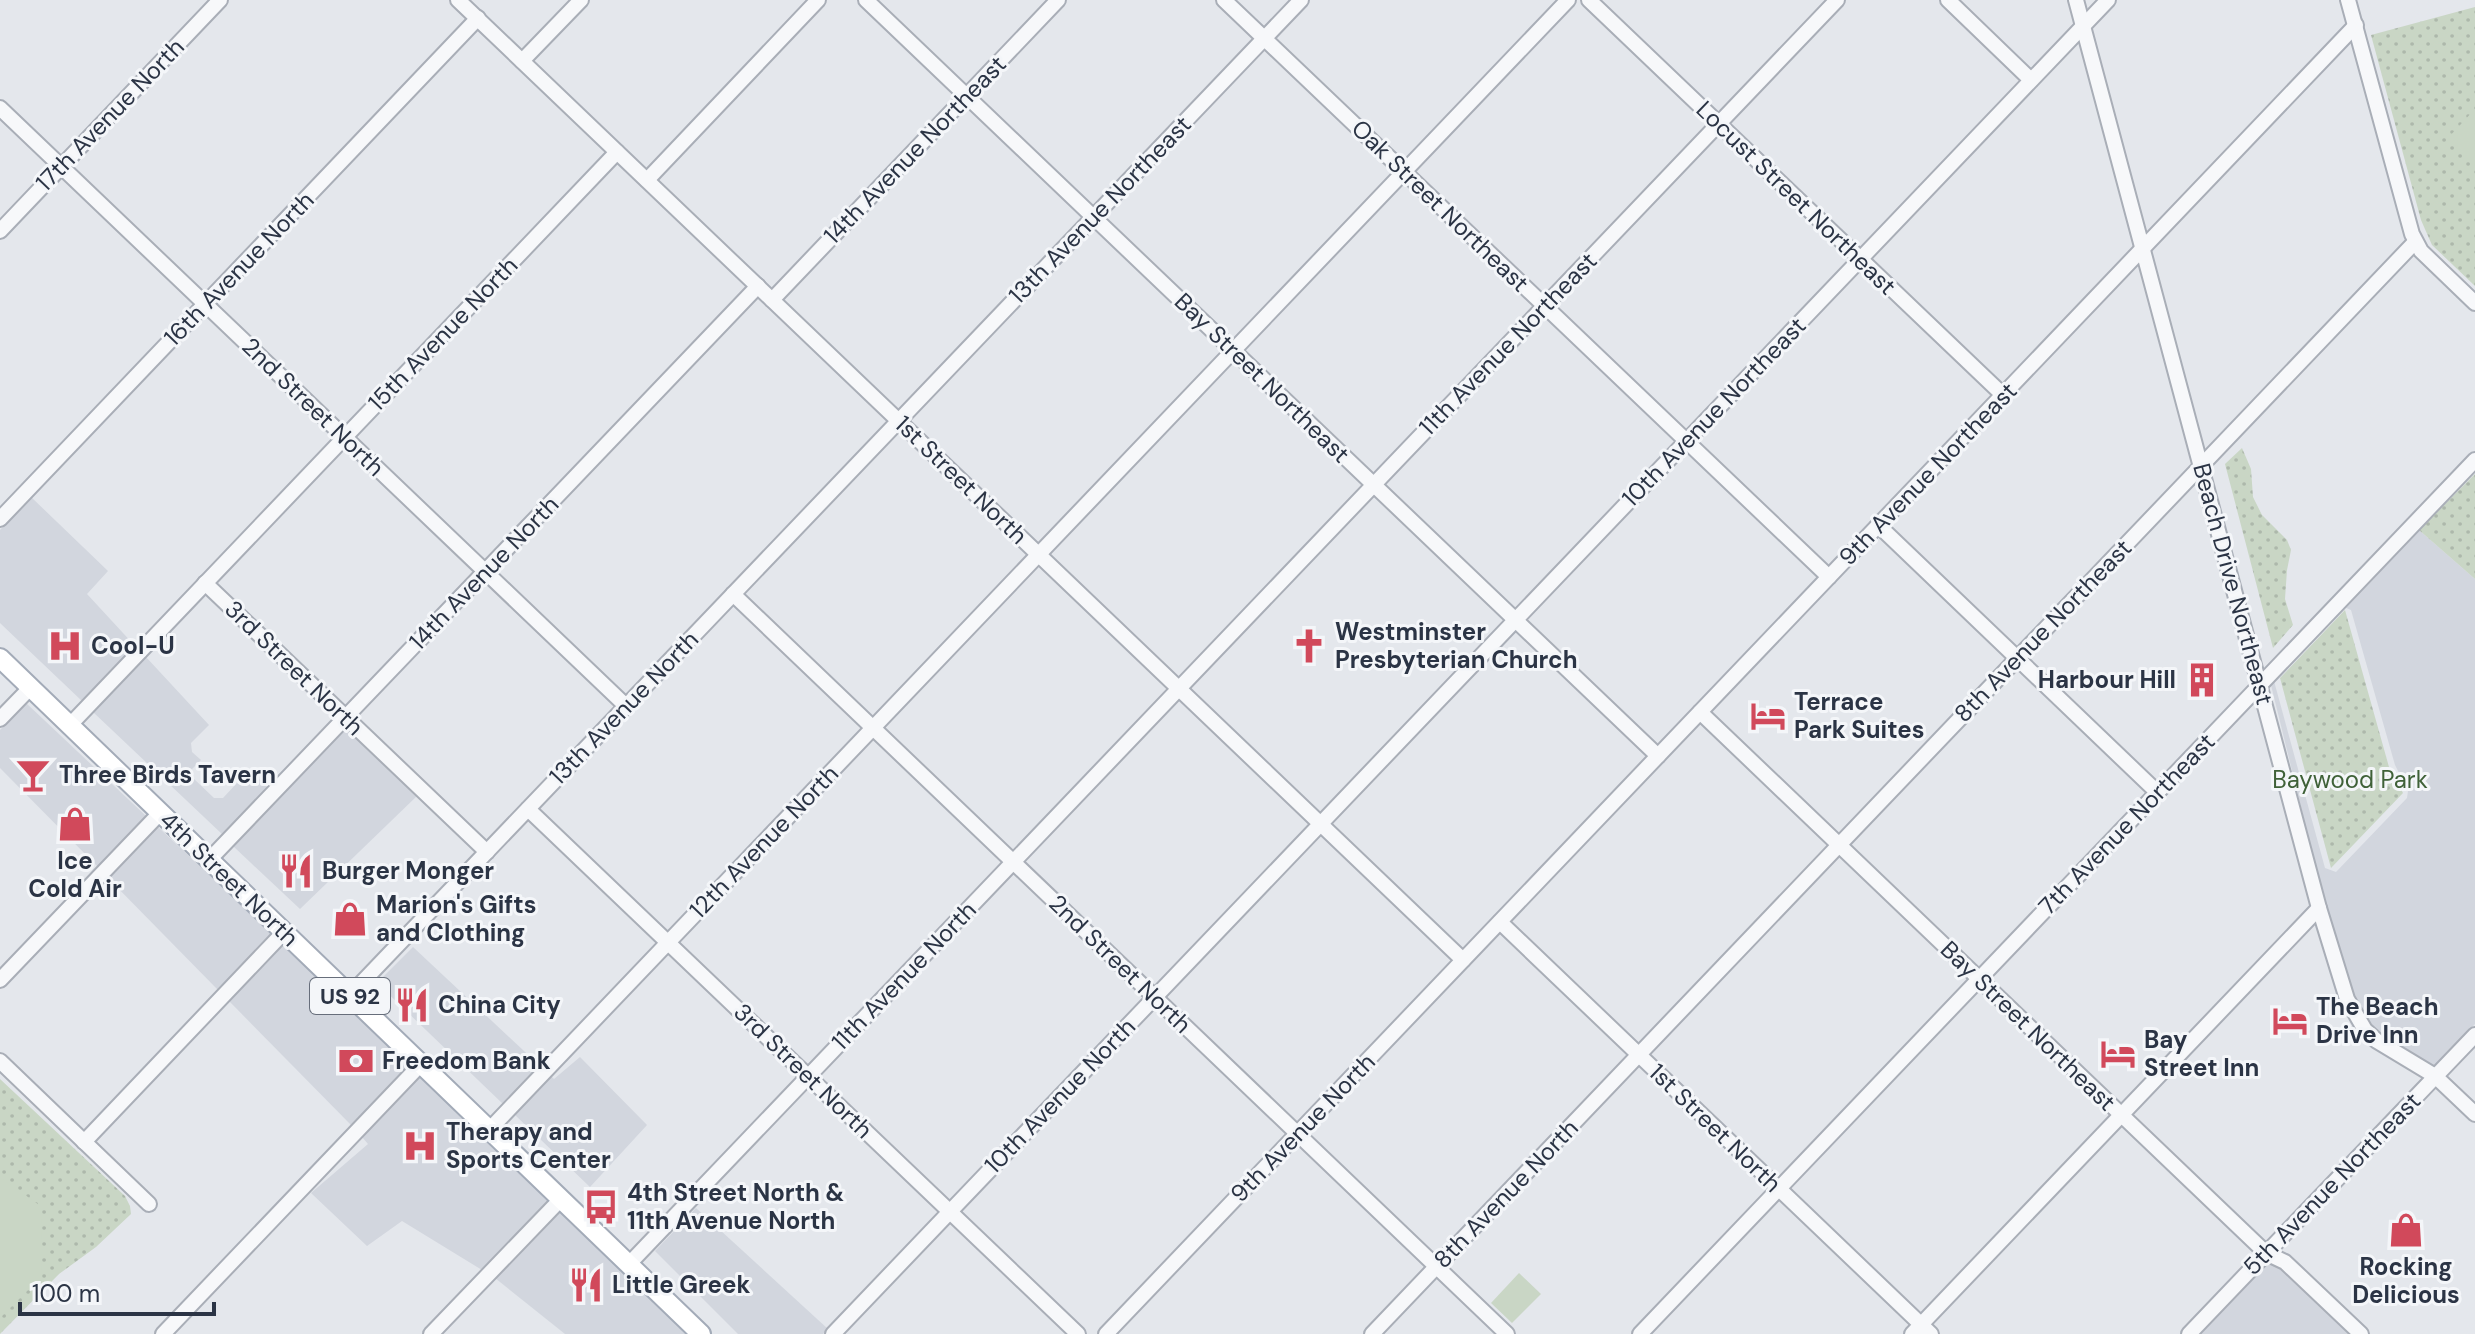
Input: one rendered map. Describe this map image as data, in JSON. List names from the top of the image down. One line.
{"streets":{"main road":["4th Street North","US 92"],"street":["17th Avenue North","14th Avenue Northeast","Locust Street Northeast","Oak Street Northeast","13th Avenue Northeast","16th Avenue North","15th Avenue North","11th Avenue Northeast","Bay Street Northeast","2nd Street North","10th Avenue Northeast","9th Avenue Northeast","1st Street North","14th Avenue North","Beach Drive Northeast","8th Avenue Northeast","3rd Street North","13th Avenue North","7th Avenue Northeast","12th Avenue North","11th Avenue North","10th Avenue North","9th Avenue North","5th Avenue Northeast","8th Avenue North"]},"crossings":[["17th Avenue North","2nd Street North"],["14th Avenue Northeast","Bay Street Northeast"],["14th Avenue Northeast","1st Street North"],["Locust Street Northeast","11th Avenue Northeast"],["Locust Street Northeast","10th Avenue Northeast"],["Locust Street Northeast","9th Avenue Northeast"],["Oak Street Northeast","13th Avenue Northeast"],["Oak Street Northeast","11th Avenue Northeast"],["Oak Street Northeast","10th Avenue Northeast"],["Oak Street Northeast","9th Avenue Northeast"],["Oak Street Northeast","12th Avenue North"],["13th Avenue Northeast","Bay Street Northeast"],["13th Avenue Northeast","1st Street North"],["13th Avenue Northeast","13th Avenue North"],["16th Avenue North","2nd Street North"],["16th Avenue North","1st Street North"],["15th Avenue North","2nd Street North"],["15th Avenue North","1st Street North"],["15th Avenue North","3rd Street North"],["15th Avenue North","4th Street North"],["11th Avenue Northeast","Bay Street Northeast"],["11th Avenue Northeast","1st Street North"],["11th Avenue Northeast","11th Avenue North"],["Bay Street Northeast","10th Avenue Northeast"],["Bay Street Northeast","9th Avenue Northeast"],["Bay Street Northeast","8th Avenue Northeast"],["Bay Street Northeast","7th Avenue Northeast"],["Bay Street Northeast","12th Avenue North"],["Bay Street Northeast","5th Avenue Northeast"],["2nd Street North","14th Avenue North"],["2nd Street North","13th Avenue North"],["2nd Street North","12th Avenue North"],["2nd Street North","11th Avenue North"],["2nd Street North","10th Avenue North"],["2nd Street North","9th Avenue North"],["2nd Street North","8th Avenue North"],["10th Avenue Northeast","1st Street North"],["10th Avenue Northeast","Beach Drive Northeast"],["10th Avenue Northeast","10th Avenue North"],["9th Avenue Northeast","1st Street North"],["9th Avenue Northeast","Beach Drive Northeast"],["9th Avenue Northeast","9th Avenue North"],["1st Street North","14th Avenue North"],["1st Street North","8th Avenue Northeast"],["1st Street North","13th Avenue North"],["1st Street North","7th Avenue Northeast"],["1st Street North","12th Avenue North"],["1st Street North","11th Avenue North"],["1st Street North","10th Avenue North"],["1st Street North","9th Avenue North"],["1st Street North","8th Avenue North"],["14th Avenue North","3rd Street North"],["14th Avenue North","4th Street North"],["Beach Drive Northeast","8th Avenue Northeast"],["Beach Drive Northeast","7th Avenue Northeast"],["Beach Drive Northeast","5th Avenue Northeast"],["8th Avenue Northeast","8th Avenue North"],["3rd Street North","13th Avenue North"],["3rd Street North","12th Avenue North"],["3rd Street North","11th Avenue North"],["3rd Street North","10th Avenue North"],["13th Avenue North","4th Street North"],["12th Avenue North","4th Street North"],["4th Street North","11th Avenue North"]],"parks":["Baywood Park"],"places":{"hospital":["Cool-U","Therapy and Sports Center"],"church":["Westminster Presbyterian Church"],"building":["Harbour Hill"],"hotel":["Terrace Park Suites","The Beach Drive Inn","Bay Street Inn"],"bar":["Three Birds Tavern"],"shop":["Ice Cold Air","Marion's Gifts and Clothing","Rocking Delicious"],"restaurant":["Burger Monger","China City","Little Greek"],"bank":["Freedom Bank"],"bus stop":["4th Street North & 11th Avenue North"]},"scale_bar":"100 m"}
